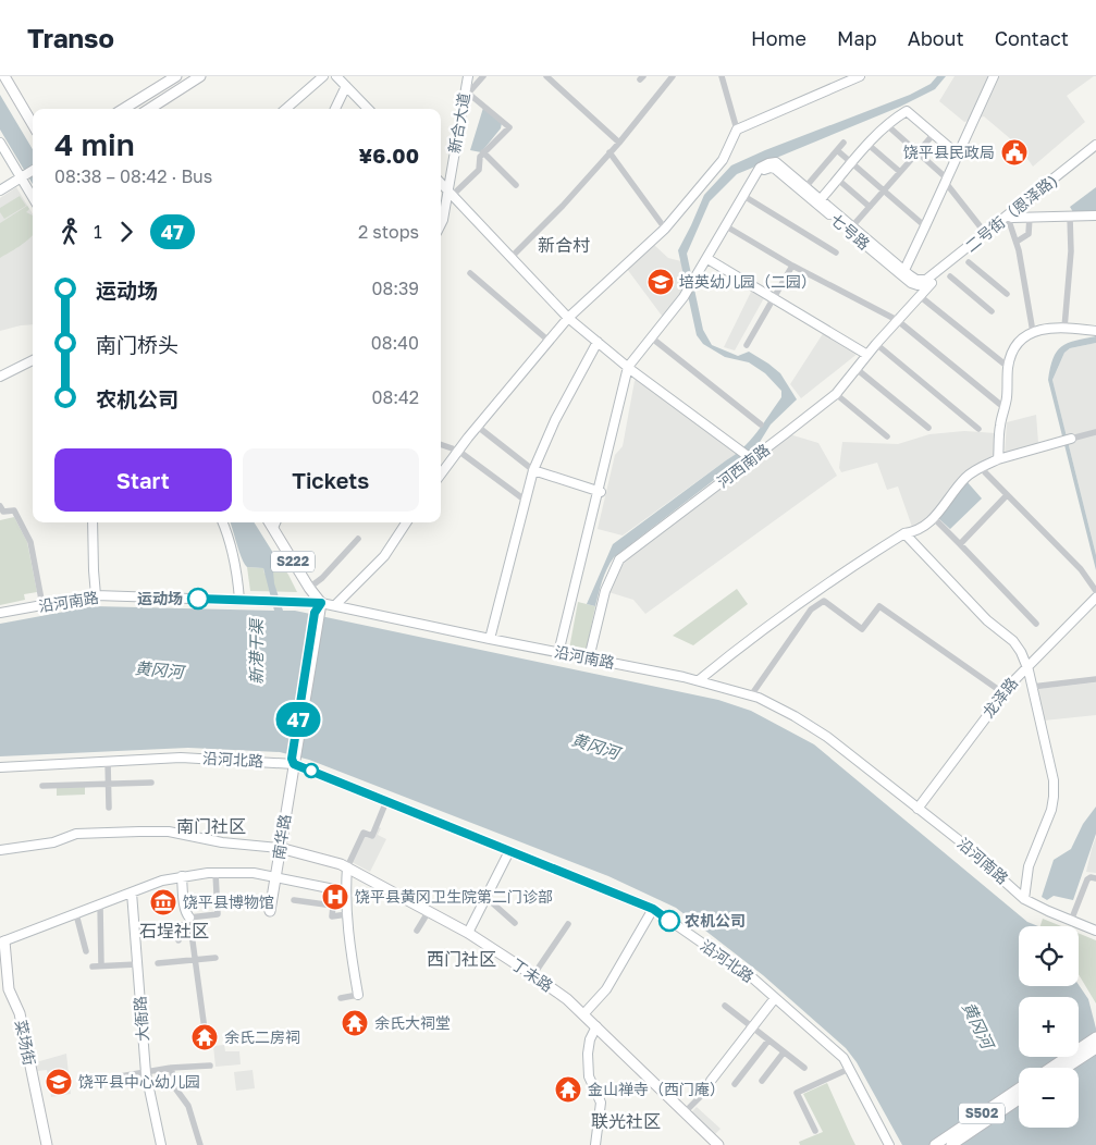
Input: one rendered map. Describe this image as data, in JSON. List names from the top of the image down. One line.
{"streets":{"main road":["S222","南华路","丁未路","菜场街","S502"],"street":["新合大道","二号街（恩泽路)","七号路","河西南路","沿河南路","龙泽路","沿河北路","大衙路"]},"crossings":[["二号街（恩泽路)","七号路"],["二号街（恩泽路)","河西南路"],["七号路","河西南路"],["河西南路","沿河南路"],["S222","沿河南路"],["S222","南华路"],["沿河南路","龙泽路"],["沿河南路","南华路"],["沿河北路","南华路"],["南华路","丁未路"]],"districts":["新合村","南门社区","石埕社区","西门社区","联光社区"],"water":["新港干渠","黄冈河"],"places":{"public building":["饶平县民政局"],"school or university":["培英幼儿园（二园）","饶平县中心幼儿园"],"other":["运动场","农机公司"],"hospital":["饶平县黄冈卫生院第二门诊部"],"museum":["饶平县博物馆"],"temple":["余氏大祠堂","余氏二房祠","金山禅寺（西门庵）"]},"lines":["bus line 47"],"page":{"header":"Transo","nav":["Home","Map","About","Contact"],"on_map":"47","heading":["4 min","08:38 – 08:42 · Bus","¥6.00"],"legs":["1","47","2 stops"],"list":[{"name":"运动场","value":"08:39"},{"name":"南门桥头","value":"08:40"},{"name":"农机公司","value":"08:42"}],"buttons":["Start","Tickets"],"map_buttons":["+","−"]}}
